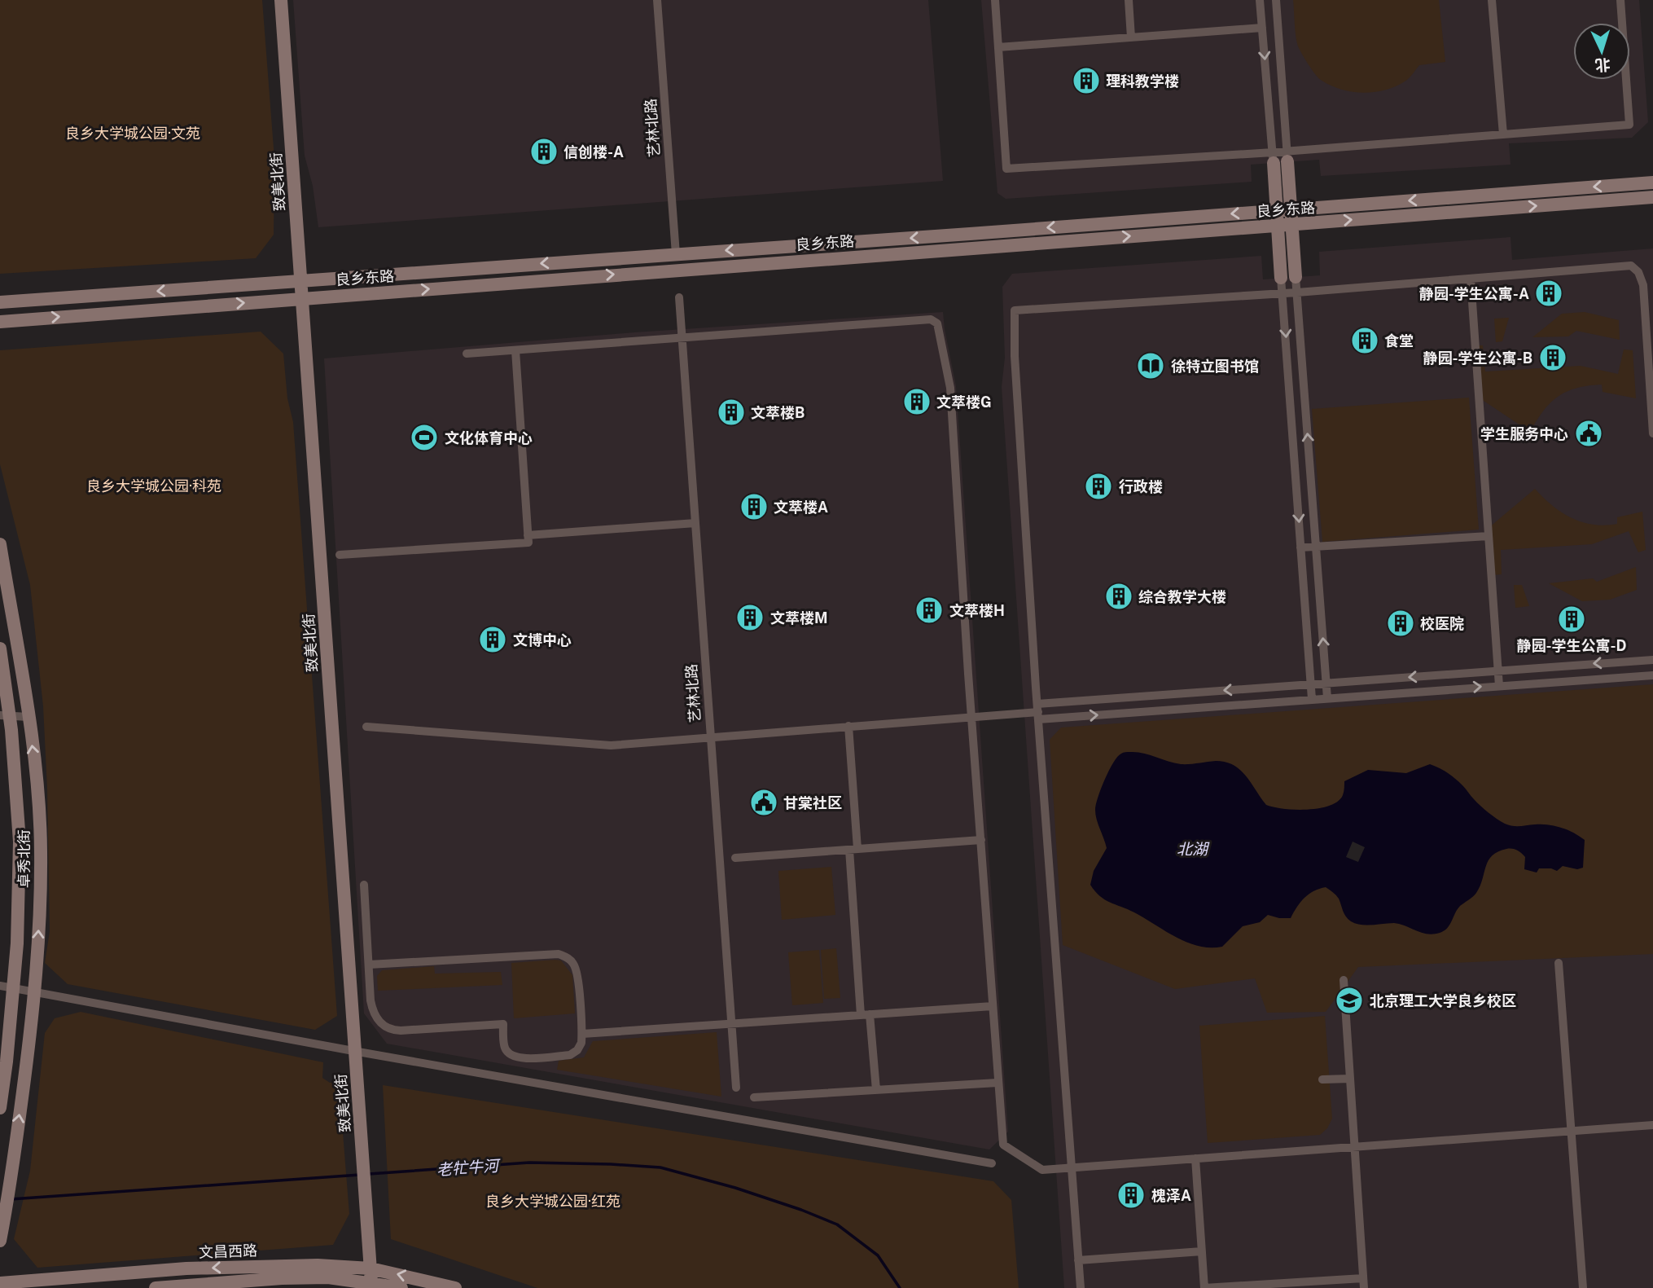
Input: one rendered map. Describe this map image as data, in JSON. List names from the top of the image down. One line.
{"streets":{"main road":["致美北街","良乡东路","卓秀北街","文昌西路"],"street":["艺林北路"]},"crossings":[["艺林北路","良乡东路"],["致美北街","良乡东路"],["致美北街","文昌西路"]],"water":["北湖","老牤牛河"],"parks":["良乡大学城公园·文苑","良乡大学城公园·科苑","良乡大学城公园·红苑"],"places":{"building":["理科教学楼","信创楼-A","静园-学生公寓-A","食堂","静园-学生公寓-B","文萃楼G","文萃楼B","行政楼","文萃楼A","综合教学大楼","文萃楼H","文萃楼M","静园-学生公寓-D","校医院","文博中心","槐泽A"],"library":["徐特立图书馆"],"public building":["学生服务中心","甘棠社区"],"sports":["文化体育中心"],"school or university":["北京理工大学良乡校区"]},"north":"bottom"}
